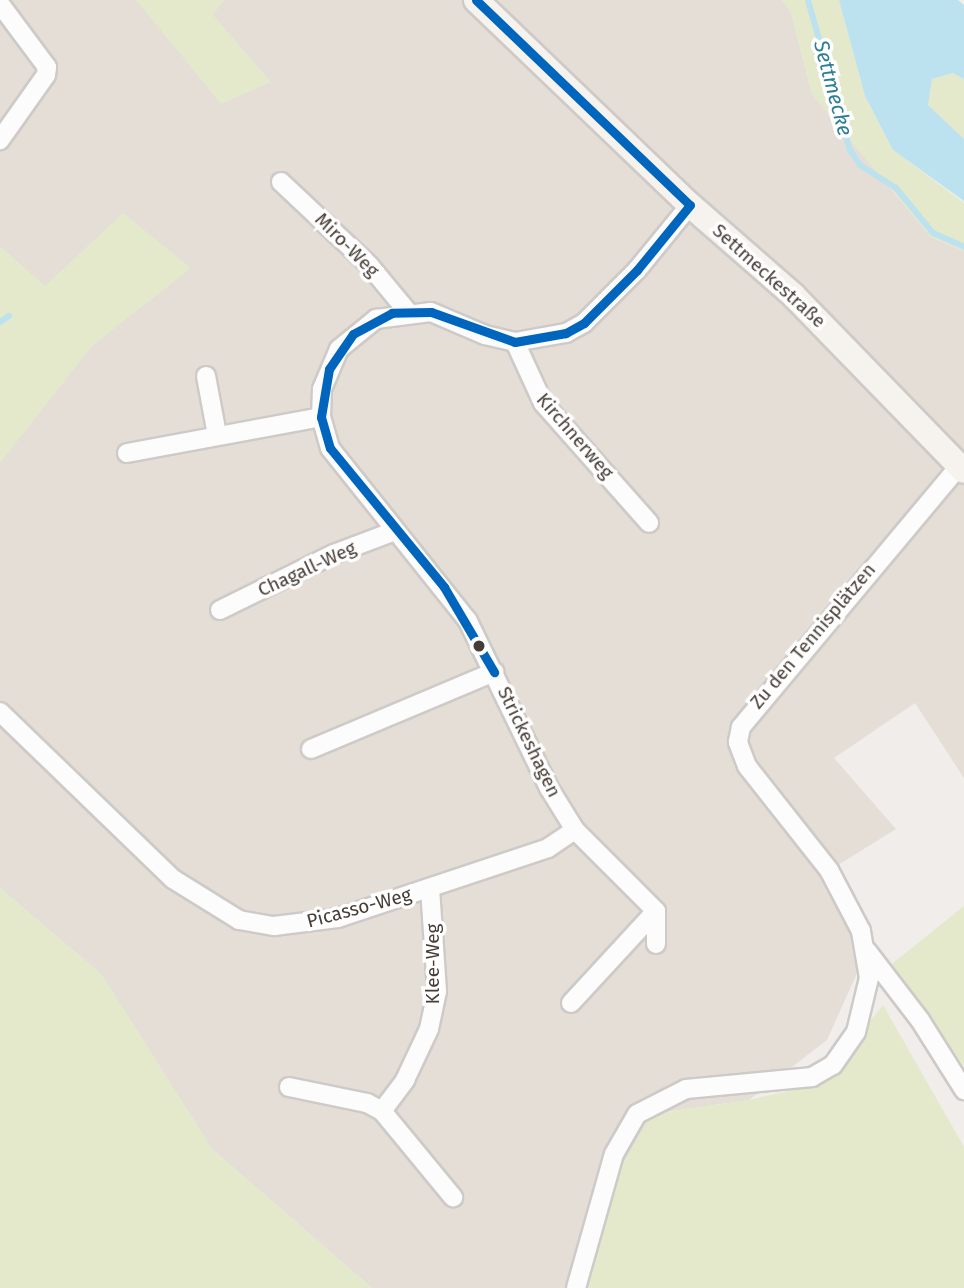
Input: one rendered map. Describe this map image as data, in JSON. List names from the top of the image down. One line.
{"streets":{"street":["Miro-Weg","Settmeckestraße","Kirchnerweg","Chagall-Weg","Zu den Tennisplätzen","Strickeshagen","Picasso-Weg","Klee-Weg"]},"crossings":[["Miro-Weg","Strickeshagen"],["Settmeckestraße","Zu den Tennisplätzen"],["Settmeckestraße","Strickeshagen"],["Kirchnerweg","Strickeshagen"],["Chagall-Weg","Strickeshagen"],["Strickeshagen","Picasso-Weg"],["Picasso-Weg","Klee-Weg"]],"water":["Settmecke"]}
